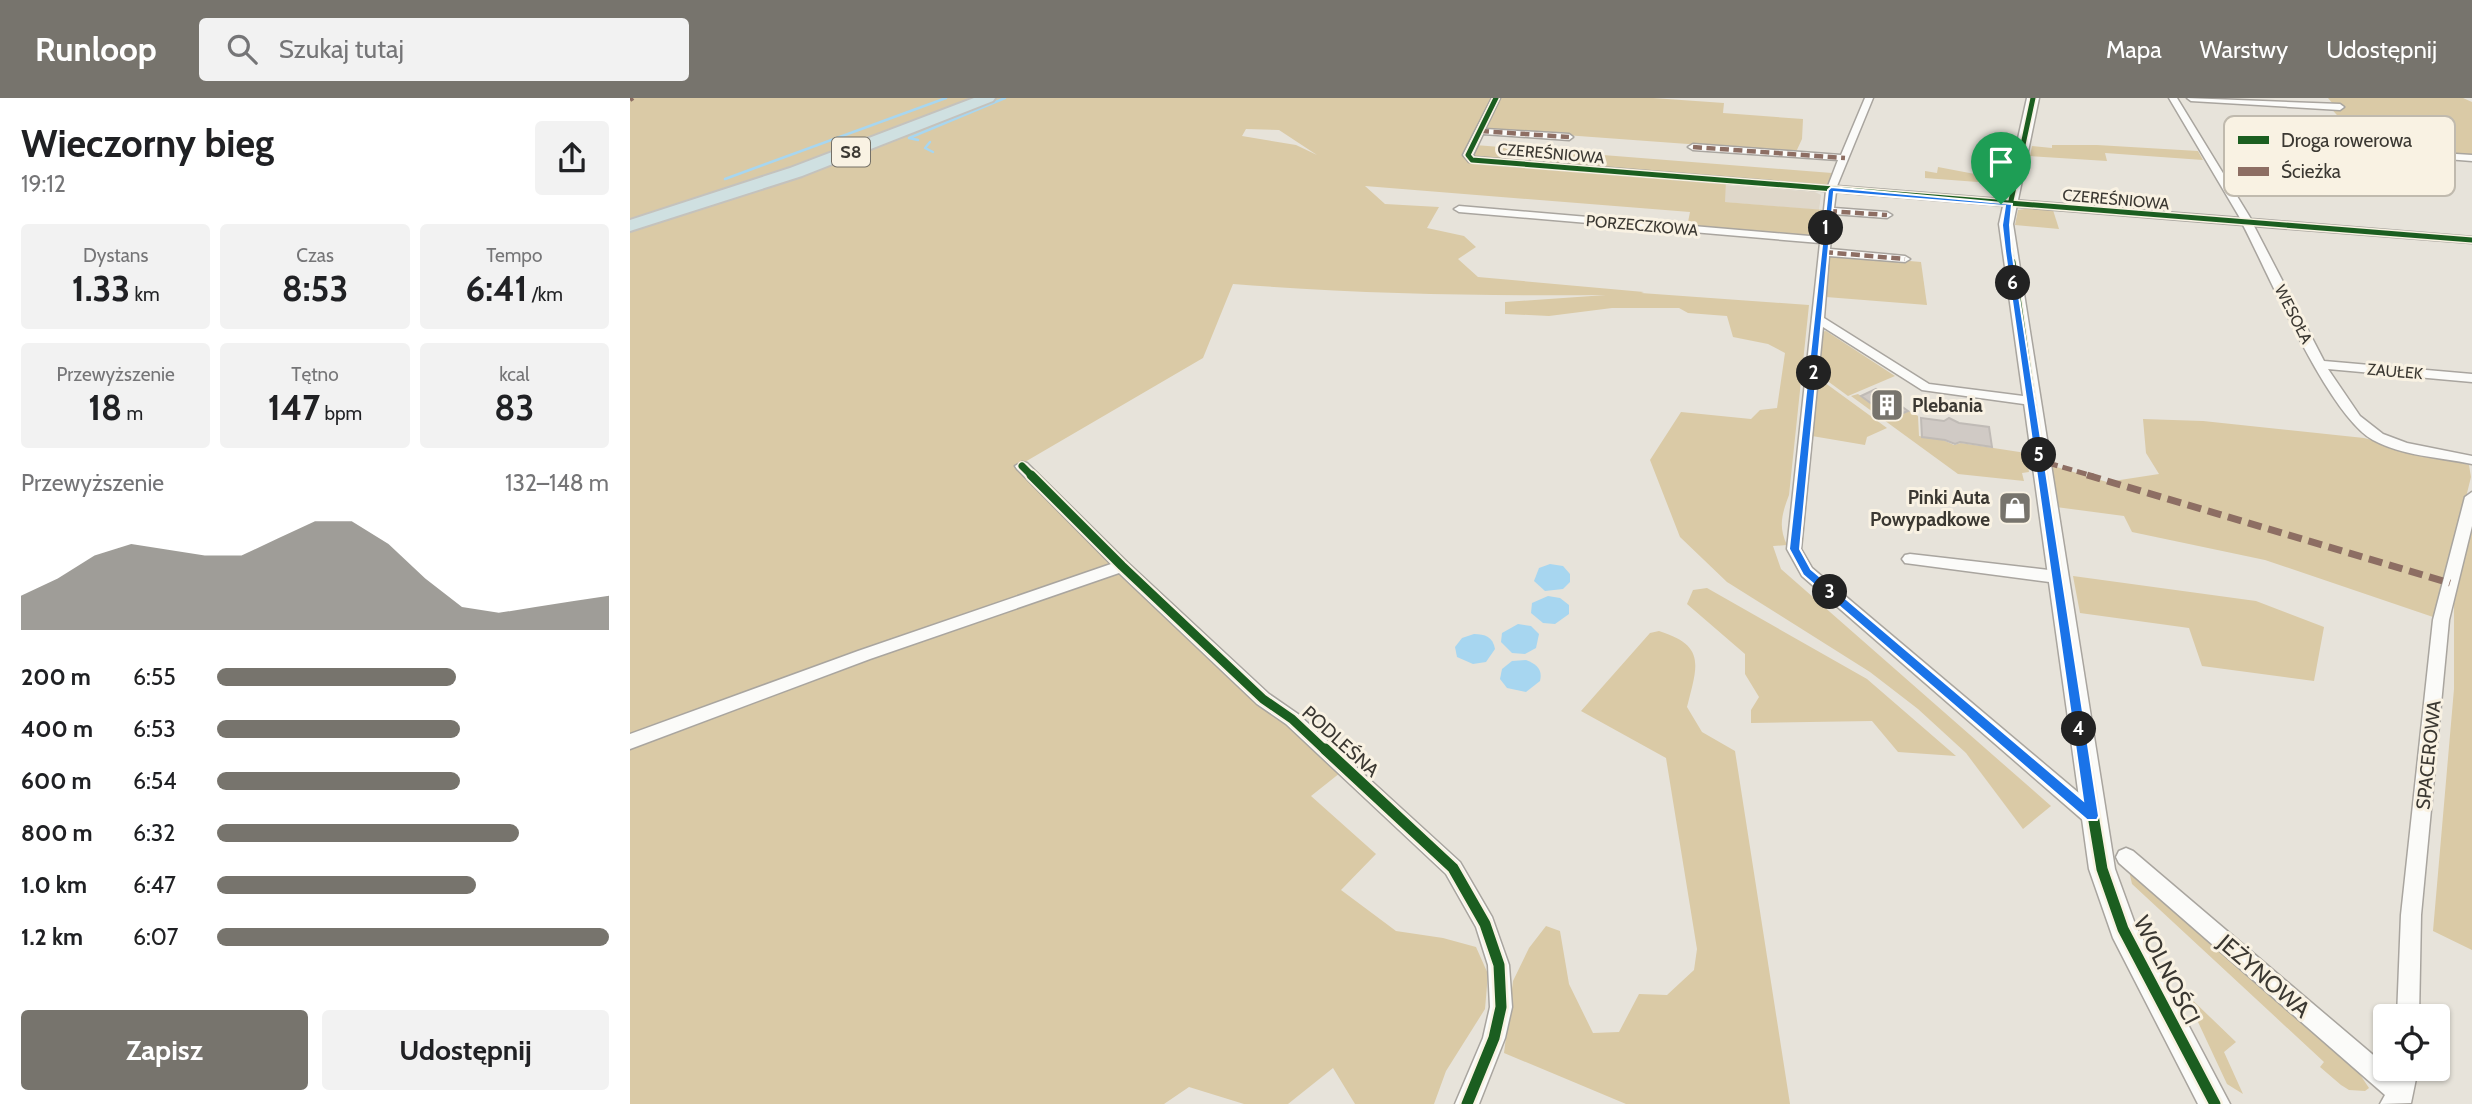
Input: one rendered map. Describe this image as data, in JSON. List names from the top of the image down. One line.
{"streets":{"highway":["S8"],"street":["CZEREŚNIOWA","PORZECZKOWA","WESOŁA","ZAUŁEK","PODLEŚNA","SPACEROWA","WOLNOŚCI","JEŻYNOWA"]},"crossings":[["CZEREŚNIOWA","WESOŁA"],["CZEREŚNIOWA","WOLNOŚCI"],["WESOŁA","ZAUŁEK"]],"places":{"building":["Plebania"],"shop":["Pinki Auta Powypadkowe"]},"legend":["Droga rowerowa","Ścieżka"],"page":{"header":"Runloop","search":"Szukaj tutaj","nav":["Mapa","Warstwy","Udostępnij"],"heading":["Wieczorny bieg","19:12"],"pins":["1","6","2","5","3","4"],"stats":[["Dystans","1.33 km"],["Czas","8:53"],["Tempo","6:41 /km"],["Przewyższenie","18 m"],["Tętno","147 bpm"],["kcal","83"]],"chart":["Przewyższenie","132–148 m"],"list":[{"name":"200 m","note":"6:55"},{"name":"400 m","note":"6:53"},{"name":"600 m","note":"6:54"},{"name":"800 m","note":"6:32"},{"name":"1.0 km","note":"6:47"},{"name":"1.2 km","note":"6:07"}],"buttons":["Zapisz","Udostępnij"]}}
